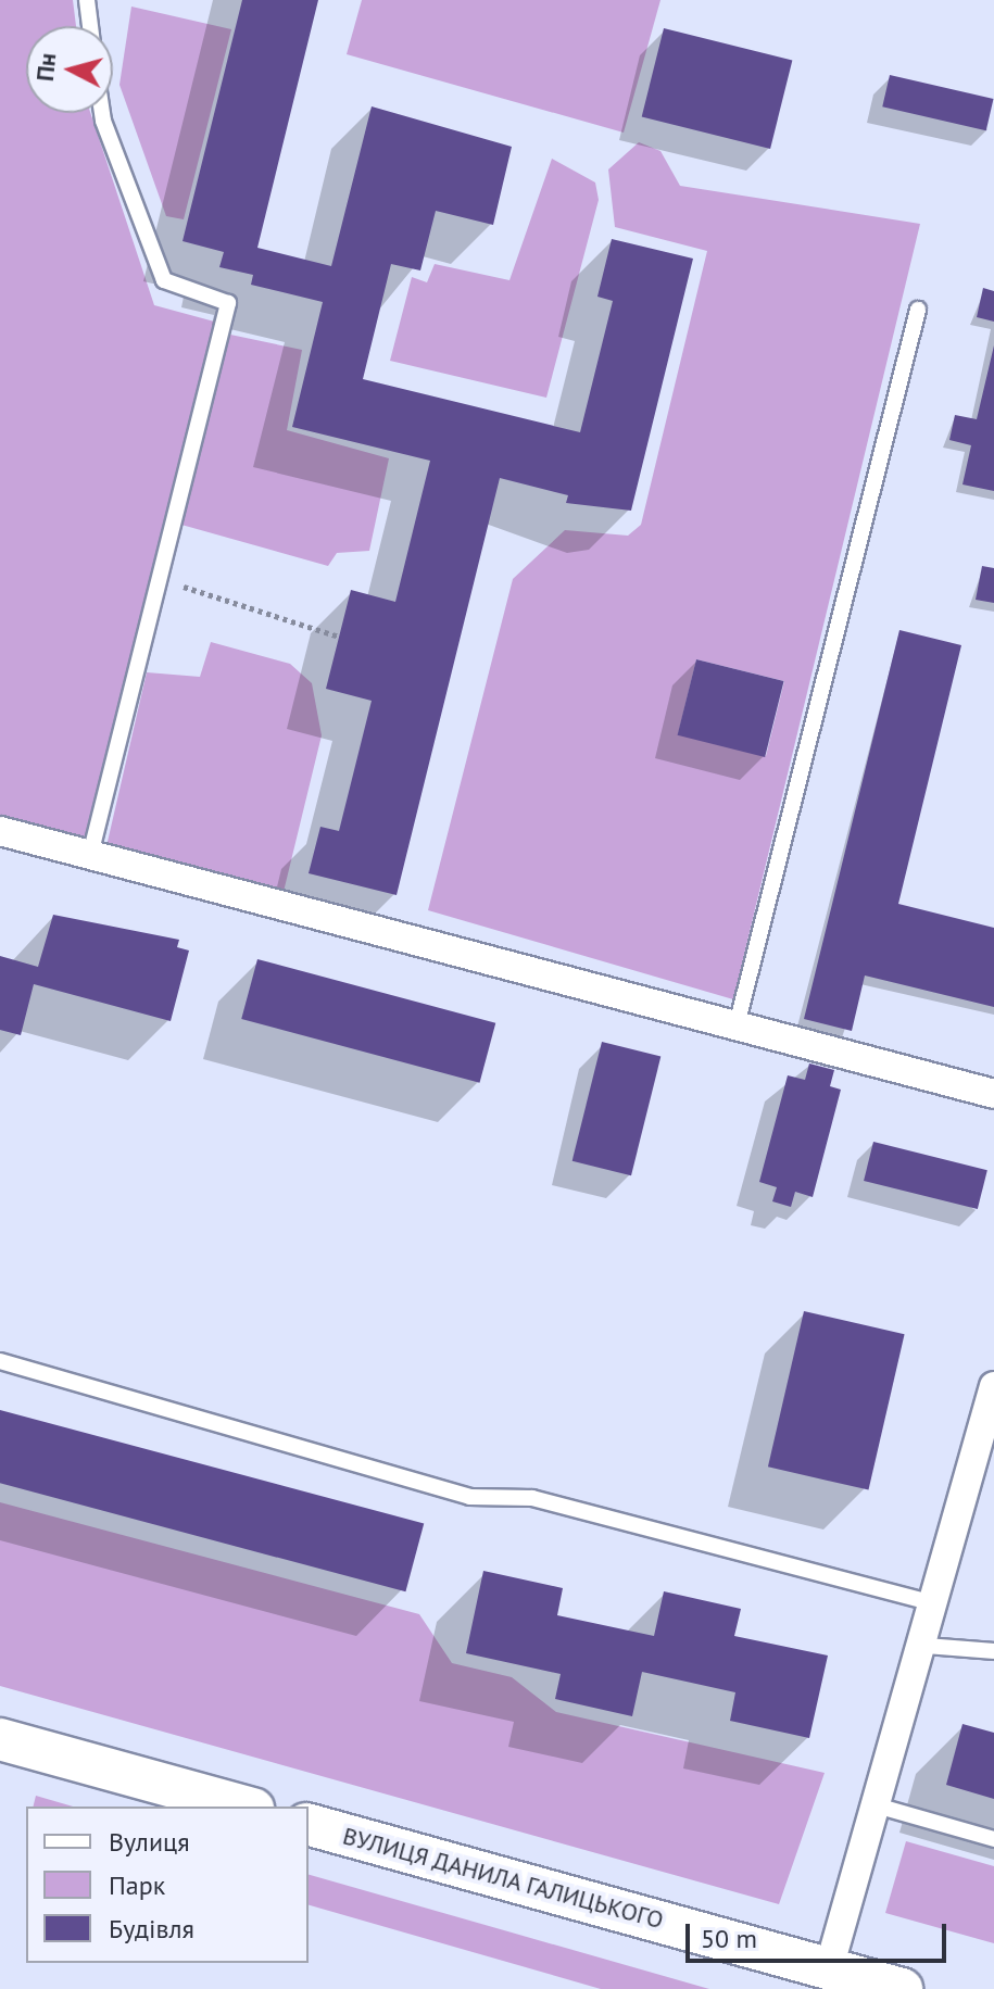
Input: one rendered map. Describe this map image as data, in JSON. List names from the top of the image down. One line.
{"streets":{"main road":["ВУЛИЦЯ ДАНИЛА ГАЛИЦЬКОГО"]},"legend":["Вулиця","Парк","Будівля"],"scale_bar":"50 m","north":"left"}
